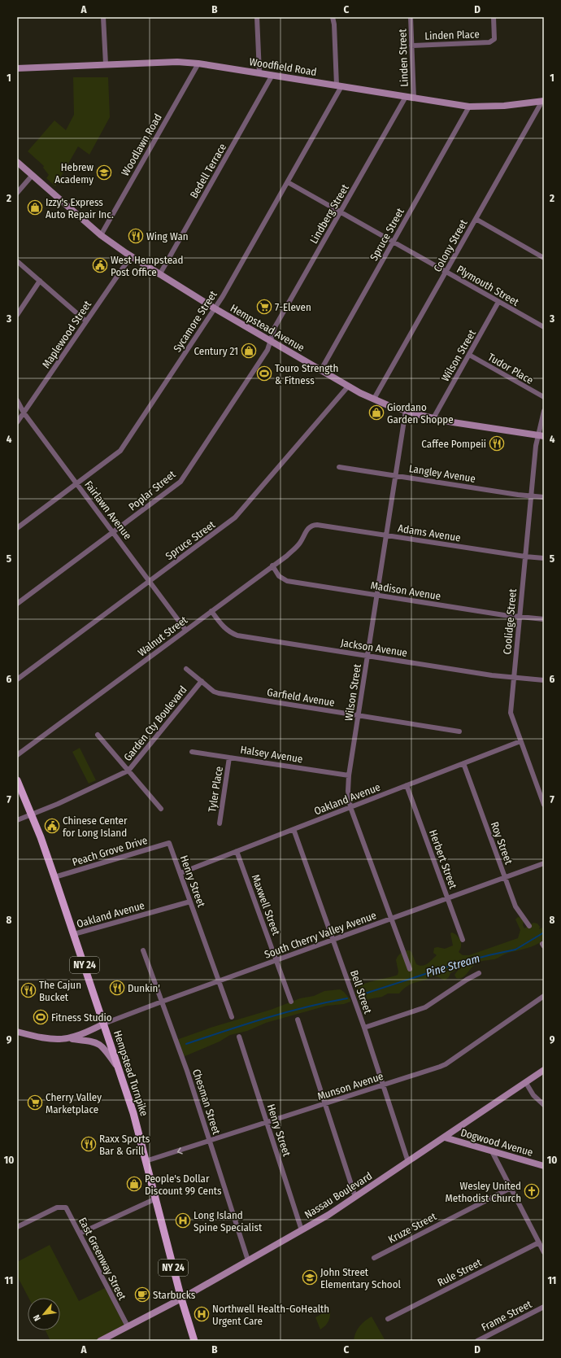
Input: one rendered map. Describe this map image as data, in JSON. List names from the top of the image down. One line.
{"streets":{"main road":["Woodfield Road","Hempstead Avenue","NY 24","Hempstead Turnpike","Dogwood Avenue","Nassau Boulevard"],"street":["Linden Place","Linden Street","Woodlawn Road","Bedell Terrace","Lindberg Street","Spruce Street","Colony Street","Plymouth Street","Sycamore Street","Maplewood Street","Wilson Street","Tudor Place","Langley Avenue","Poplar Street","Fairlawn Avenue","Adams Avenue","Madison Avenue","Coolidge Street","Walnut Street","Jackson Avenue","Garfield Avenue","Garden Cty Boulevard","Halsey Avenue","Tyler Place","Oakland Avenue","Roy Street","Peach Grove Drive","Herbert Street","Henry Street","Maxwell Street","South Cherry Valley Avenue","Bell Street","Munson Avenue","Chesman Street","Kruze Street","East Greenway Street","Rule Street","Frame Street"]},"crossings":[["Linden Place","Linden Street"],["Linden Street","Woodfield Road"],["Woodfield Road","Woodlawn Road"],["Woodfield Road","Bedell Terrace"],["Woodfield Road","Lindberg Street"],["Woodfield Road","Spruce Street"],["Woodfield Road","Colony Street"],["Woodfield Road","Sycamore Street"],["Woodlawn Road","Hempstead Avenue"],["Bedell Terrace","Hempstead Avenue"],["Lindberg Street","Plymouth Street"],["Lindberg Street","Hempstead Avenue"],["Lindberg Street","Poplar Street"],["Spruce Street","Plymouth Street"],["Spruce Street","Hempstead Avenue"],["Spruce Street","Fairlawn Avenue"],["Colony Street","Plymouth Street"],["Colony Street","Hempstead Avenue"],["Plymouth Street","Sycamore Street"],["Plymouth Street","Wilson Street"],["Sycamore Street","Hempstead Avenue"],["Sycamore Street","Fairlawn Avenue"],["Hempstead Avenue","Maplewood Street"],["Hempstead Avenue","Wilson Street"],["Hempstead Avenue","Poplar Street"],["Hempstead Avenue","Coolidge Street"],["Maplewood Street","Fairlawn Avenue"],["Wilson Street","Tudor Place"],["Wilson Street","Langley Avenue"],["Wilson Street","Adams Avenue"],["Wilson Street","Madison Avenue"],["Wilson Street","Jackson Avenue"],["Wilson Street","Garfield Avenue"],["Wilson Street","Halsey Avenue"],["Wilson Street","Oakland Avenue"],["Wilson Street","South Cherry Valley Avenue"],["Langley Avenue","Coolidge Street"],["Poplar Street","Fairlawn Avenue"],["Fairlawn Avenue","Walnut Street"],["Adams Avenue","Coolidge Street"],["Adams Avenue","Walnut Street"],["Madison Avenue","Coolidge Street"],["Madison Avenue","Walnut Street"],["Coolidge Street","Jackson Avenue"],["Coolidge Street","Oakland Avenue"],["Walnut Street","Jackson Avenue"],["Garfield Avenue","Garden Cty Boulevard"],["Garden Cty Boulevard","Hempstead Turnpike"],["Halsey Avenue","Tyler Place"],["Oakland Avenue","Roy Street"],["Oakland Avenue","Herbert Street"],["Oakland Avenue","Henry Street"],["Oakland Avenue","Maxwell Street"],["Oakland Avenue","Bell Street"],["Oakland Avenue","Hempstead Turnpike"],["Roy Street","South Cherry Valley Avenue"],["Peach Grove Drive","Henry Street"],["Peach Grove Drive","Hempstead Turnpike"],["Herbert Street","South Cherry Valley Avenue"],["Henry Street","South Cherry Valley Avenue"],["Henry Street","Munson Avenue"],["Henry Street","Nassau Boulevard"],["Maxwell Street","South Cherry Valley Avenue"],["South Cherry Valley Avenue","Bell Street"],["South Cherry Valley Avenue","Hempstead Turnpike"],["South Cherry Valley Avenue","Chesman Street"],["Bell Street","Munson Avenue"],["Bell Street","Nassau Boulevard"],["Hempstead Turnpike","Munson Avenue"],["Hempstead Turnpike","Nassau Boulevard"],["Munson Avenue","Chesman Street"],["Chesman Street","Nassau Boulevard"],["Dogwood Avenue","Nassau Boulevard"],["Nassau Boulevard","East Greenway Street"]],"water":["Pine Stream"],"places":{"school or university":["Hebrew Academy","John Street Elementary School"],"shop":["Izzy's Express Auto Repair Inc.","Century 21","Giordano Garden Shoppe","People's Dollar Discount 99 Cents"],"restaurant":["Wing Wan","Caffee Pompeii","Dunkin'","The Cajun Bucket","Raxx Sports Bar & Grill"],"public building":["West Hempstead Post Office","Chinese Center for Long Island"],"supermarket":["7-Eleven","Cherry Valley Marketplace"],"sports":["Touro Strength & Fitness","Fitness Studio"],"church":["Wesley United Methodist Church"],"hospital":["Long Island Spine Specialist","Northwell Health-GoHealth Urgent Care"],"cafe":["Starbucks"]},"north":"bottom left","grid":{"columns":["A","B","C","D"],"rows":["1","2","3","4","5","6","7","8","9","10","11"]}}
